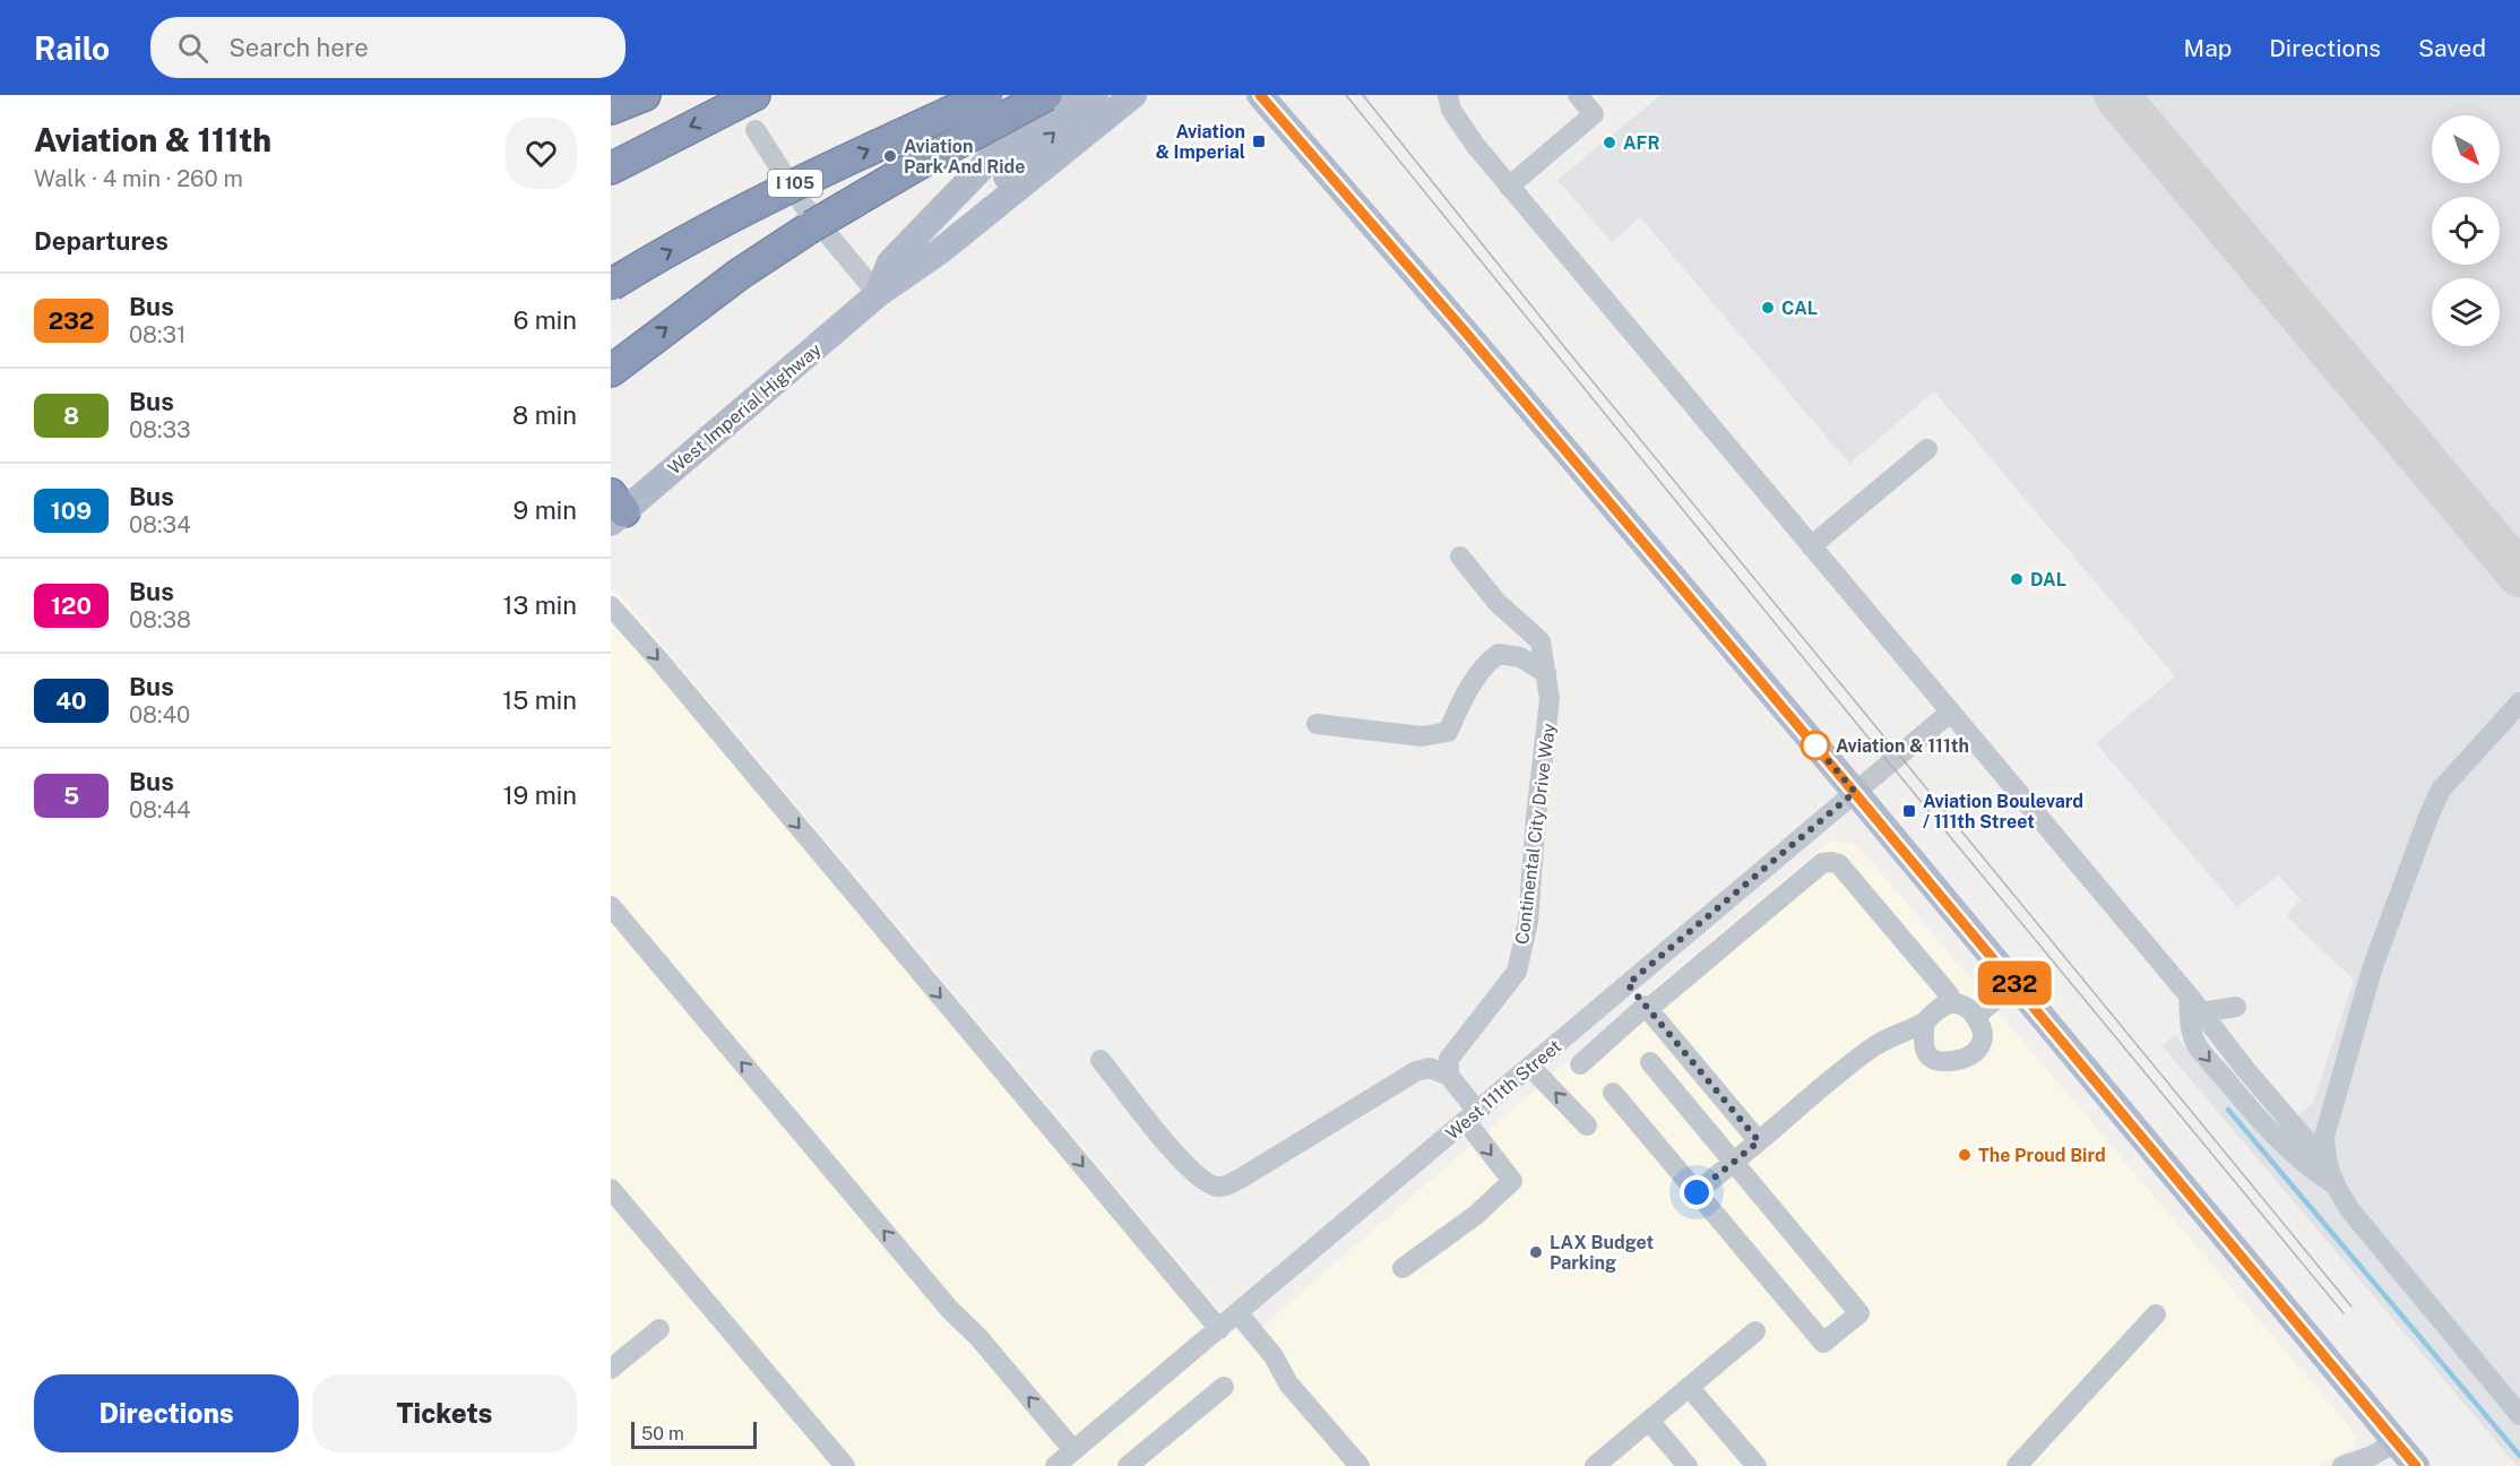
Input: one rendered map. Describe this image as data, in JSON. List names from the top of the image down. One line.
{"streets":{"highway":["I 105"],"main road":["West Imperial Highway"],"street":["Continental City Drive Way","West 111th Street"]},"places":{"transit":["Aviation & Imperial","Aviation Boulevard / 111th Street"],"other":["AFR","Aviation Park And Ride","CAL","DAL","Aviation & 111th","The Proud Bird","LAX Budget Parking"]},"lines":["bus line 232"],"scale_bar":"50 m","north":"bottom right","page":{"header":"Railo","search":"Search here","nav":["Map","Directions","Saved"],"heading":[["Aviation & 111th","Walk · 4 min · 260 m"],"Departures"],"on_map":"232","list":[{"mark":"232","name":"Bus","note":"08:31","value":"6 min"},{"mark":"8","name":"Bus","note":"08:33","value":"8 min"},{"mark":"109","name":"Bus","note":"08:34","value":"9 min"},{"mark":"120","name":"Bus","note":"08:38","value":"13 min"},{"mark":"40","name":"Bus","note":"08:40","value":"15 min"},{"mark":"5","name":"Bus","note":"08:44","value":"19 min"}],"buttons":["Directions","Tickets"],"scale":"50 m"}}
